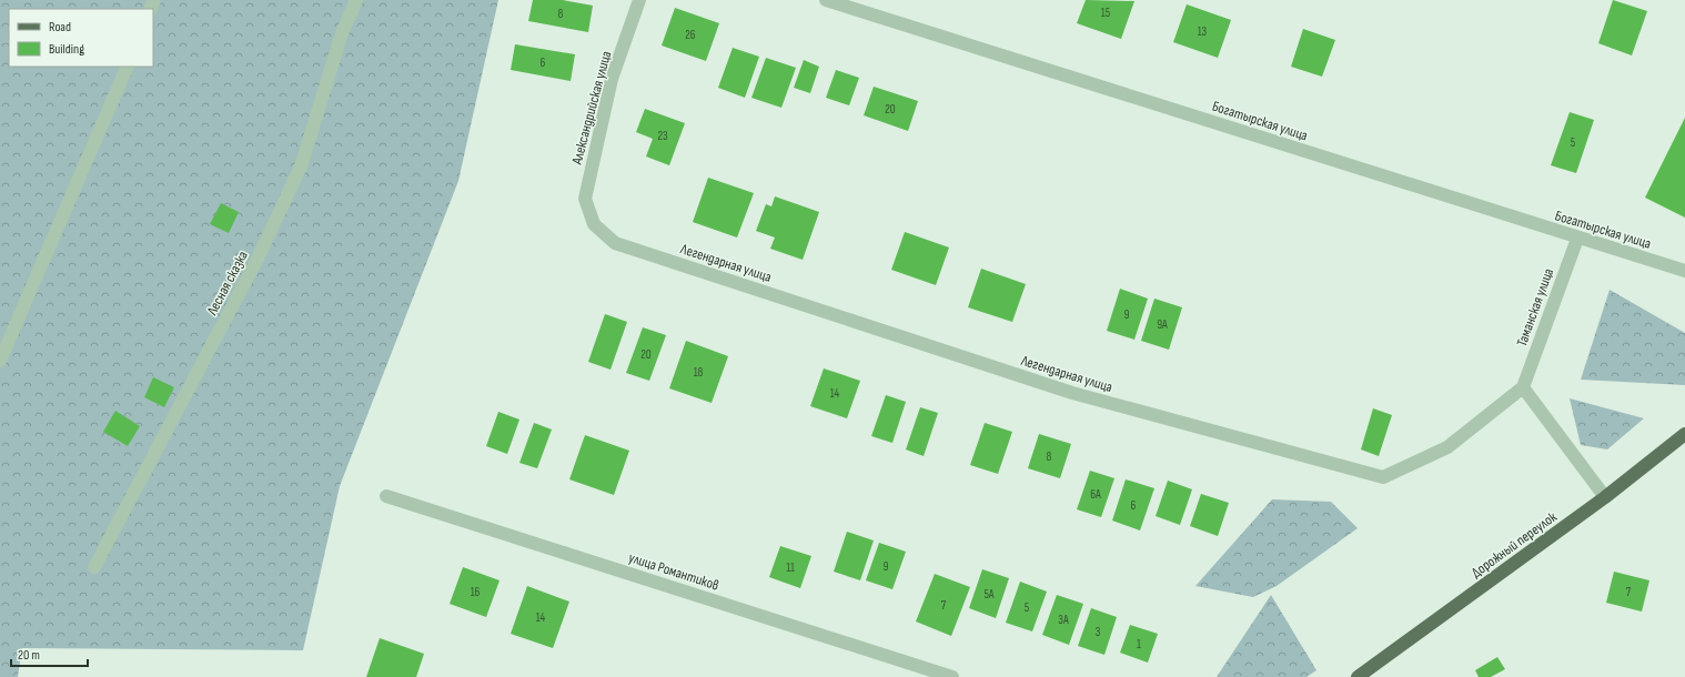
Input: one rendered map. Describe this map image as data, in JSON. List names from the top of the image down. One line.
{"streets":{"main road":["Дорожный переулок"],"street":["Александрийская улица","Богатырская улица","Легендарная улица","Лесная сказка","Таманская улица","улица Романтиков"]},"crossings":[["Александрийская улица","Легендарная улица"],["Богатырская улица","Таманская улица"],["Легендарная улица","Таманская улица"]],"house_numbers":["15","8","13","26","6","20","23","5","9","9А","20","18","14","8","6А","6","9","11","16","7","5А","7","5","14","3А","3","1"],"legend":["Road","Building"],"scale_bar":"20 m"}
